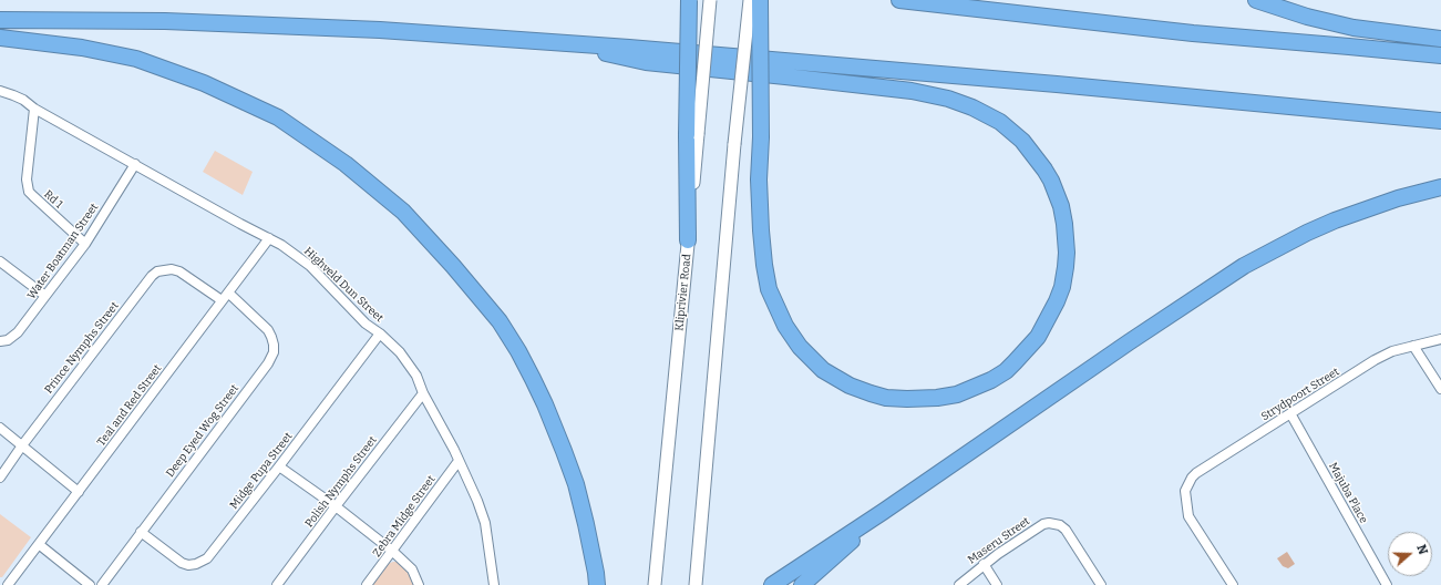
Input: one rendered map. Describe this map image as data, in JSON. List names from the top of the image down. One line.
{"streets":{"main road":["Kliprivier Road"],"street":["Rd 1","Water Boatman Street","Highveld Dun Street","Prince Nymphs Street","Strydpoort Street","Teal and Red Street","Deep Eyed Wog Street","Midge Pupa Street","Polish Nymphs Street","Majuba Place","Zebra Midge Street","Maseru Street"]},"crossings":[["Rd 1","Water Boatman Street"],["Rd 1","Highveld Dun Street"],["Water Boatman Street","Highveld Dun Street"],["Highveld Dun Street","Teal and Red Street"],["Highveld Dun Street","Midge Pupa Street"],["Highveld Dun Street","Polish Nymphs Street"],["Highveld Dun Street","Zebra Midge Street"],["Prince Nymphs Street","Teal and Red Street"],["Strydpoort Street","Majuba Place"],["Teal and Red Street","Deep Eyed Wog Street"],["Deep Eyed Wog Street","Midge Pupa Street"]],"north":"right"}
